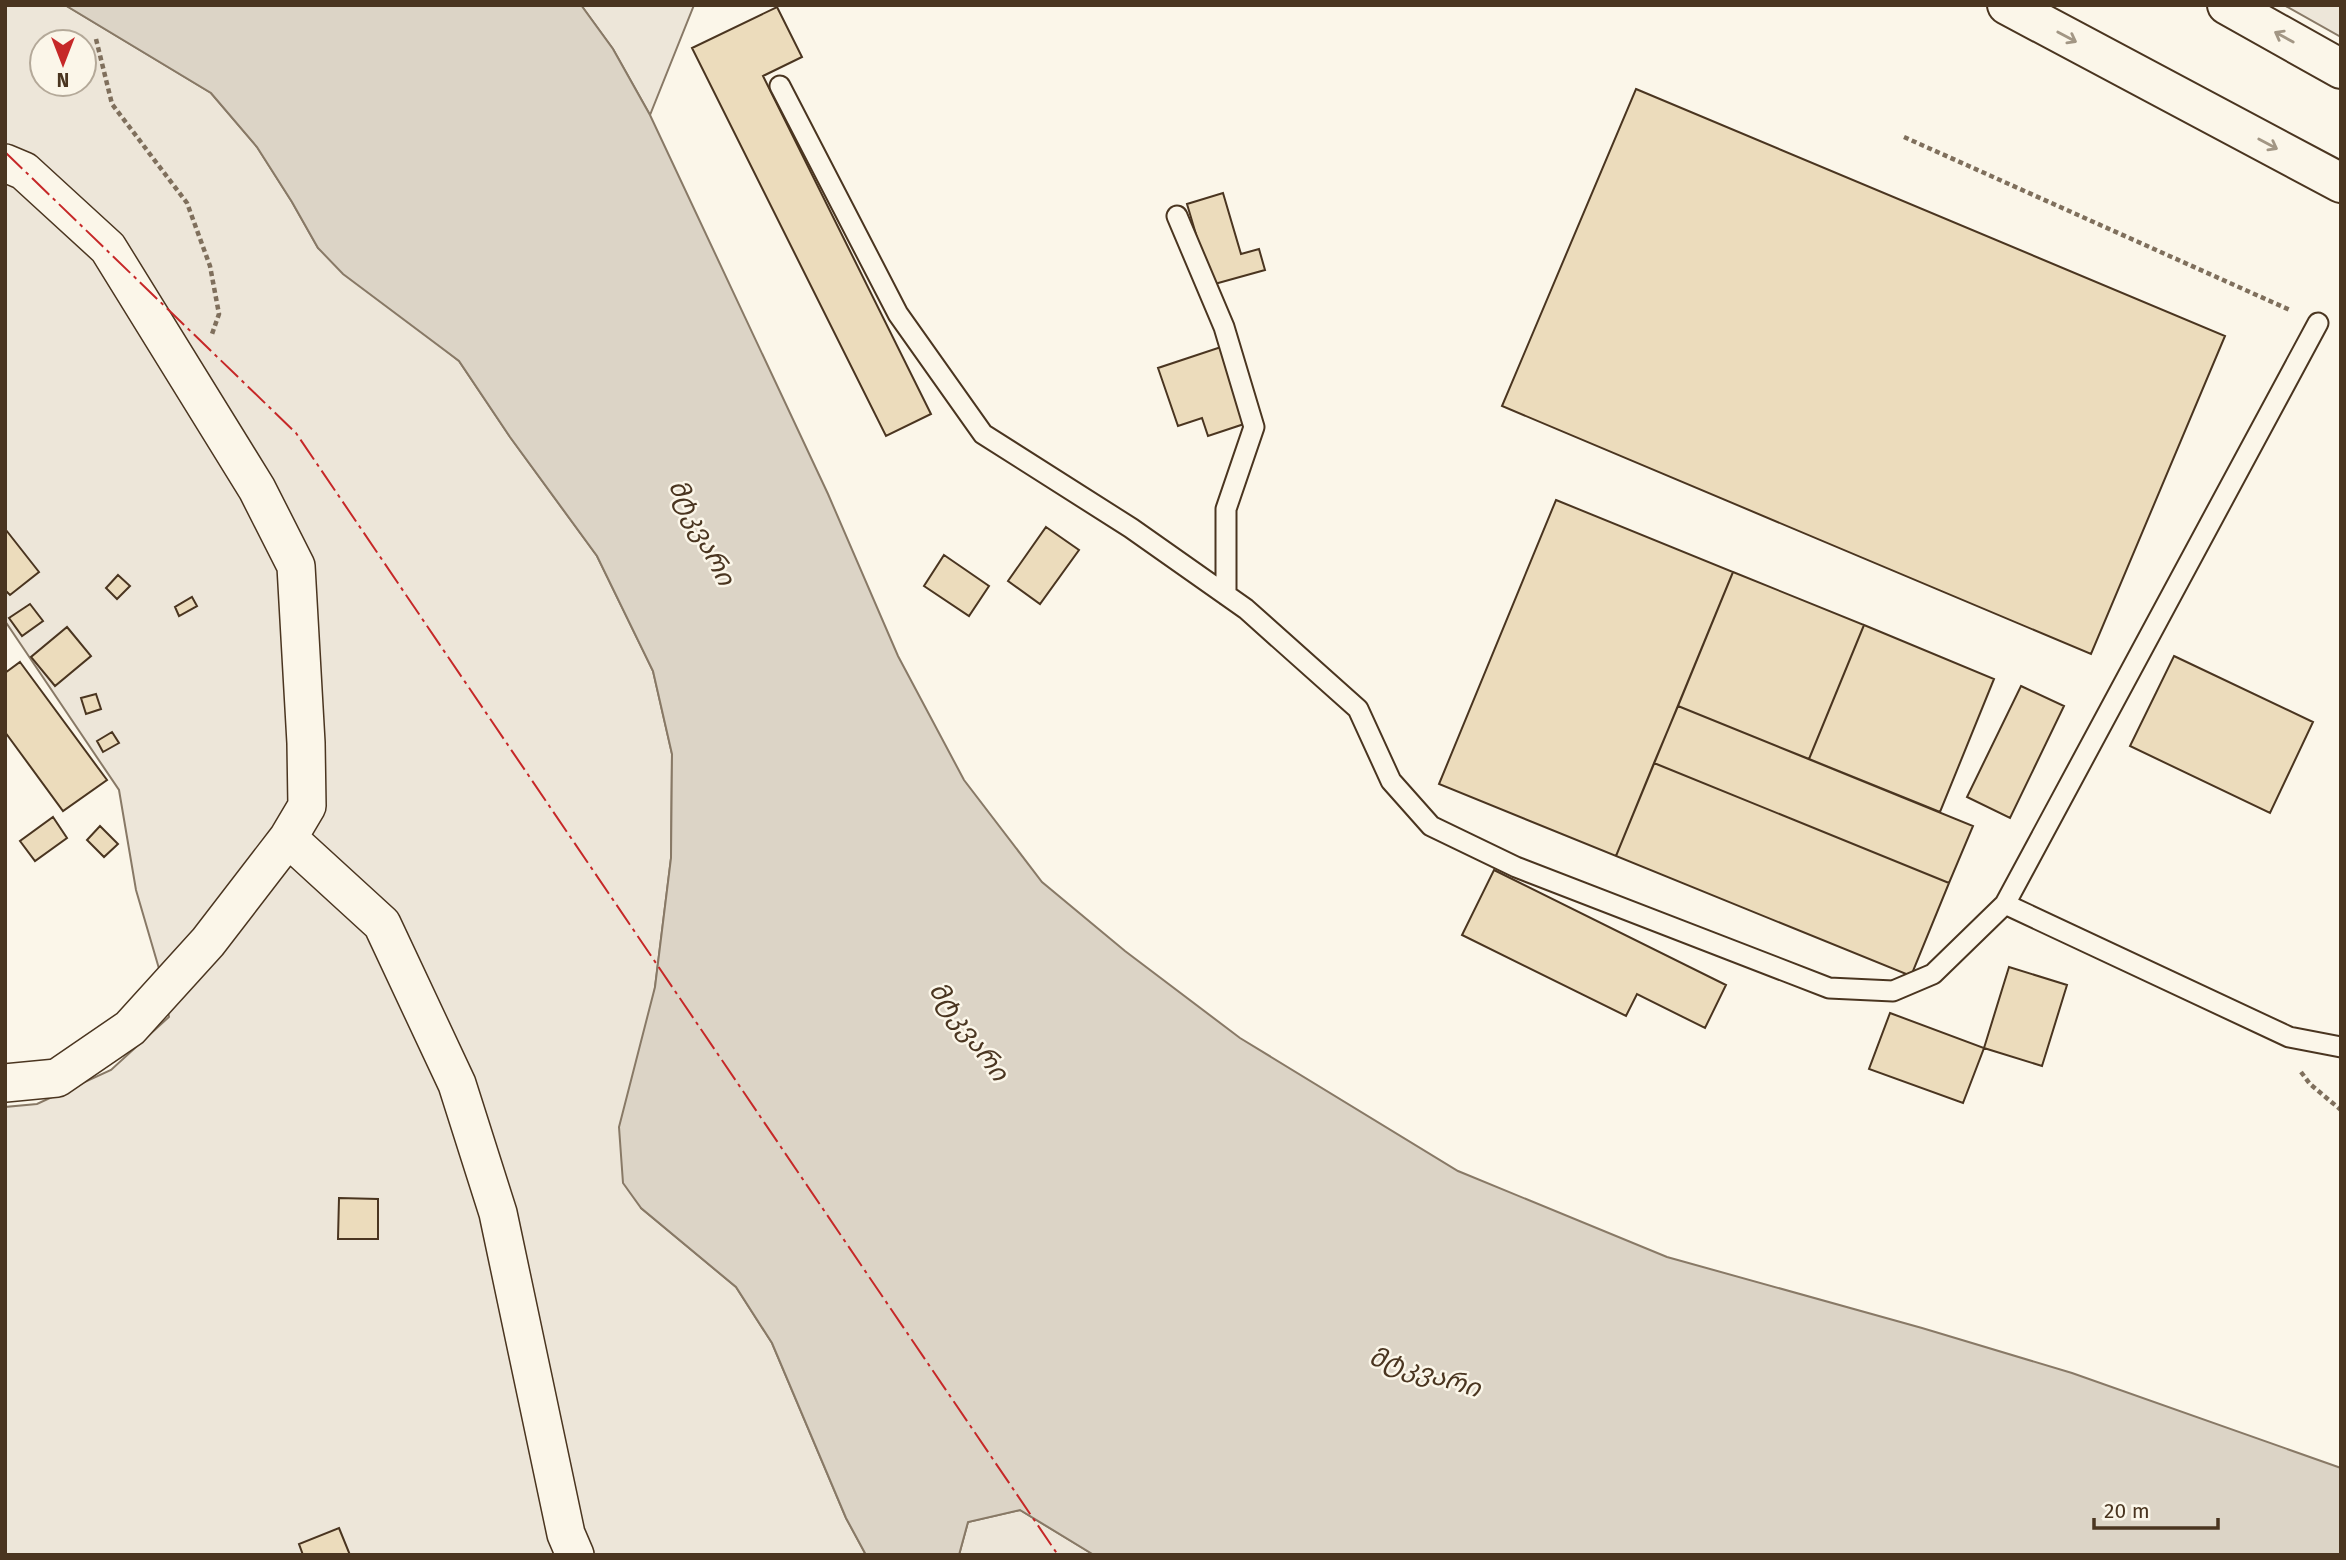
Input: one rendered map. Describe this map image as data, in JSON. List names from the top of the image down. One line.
{"water":["მტკვარი"],"scale_bar":"20 m","north":"bottom"}
